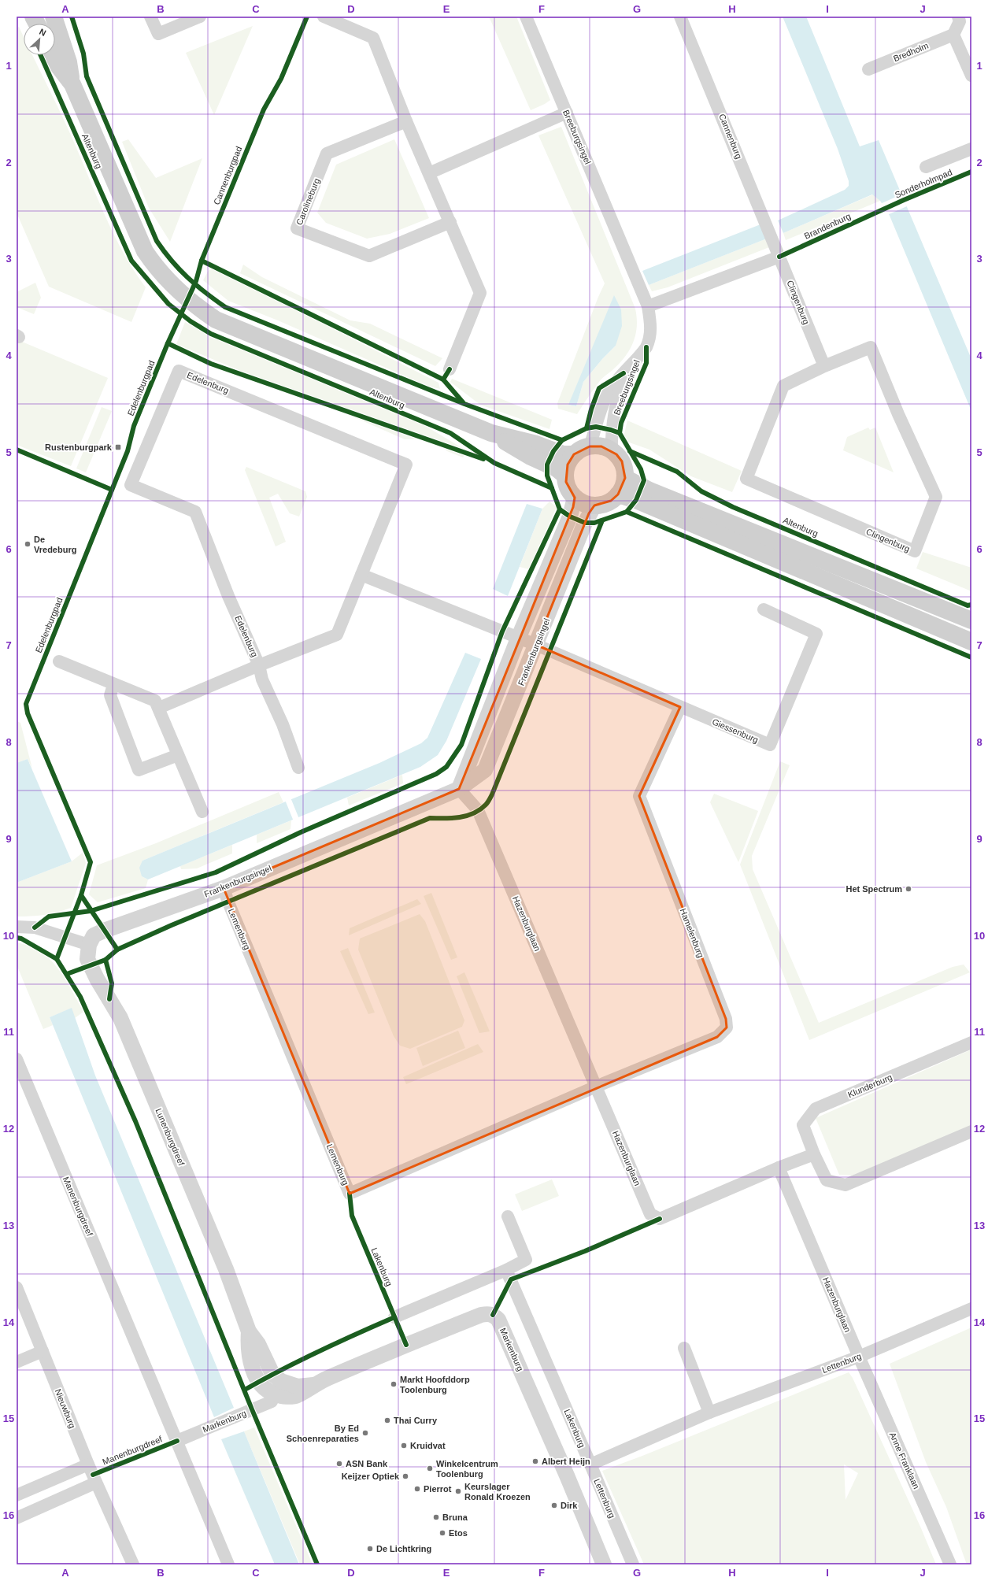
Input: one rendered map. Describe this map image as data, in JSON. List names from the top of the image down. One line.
{"streets":{"main road":["Altenburg"],"street":["Bredholm","Cannenburg","Breeburgsingel","Carolineburg","Clingenburg","Edelenburg","Frankenburgsingel","Giessenburg","Hazenburglaan","Lemenburg","Hamelenburg","Klunderburg","Lunenburgdreef","Manenburgdreef","Lakenburg","Markenburg","Lettenburg","Nieuwburg","Anne Franklaan"],"cycle path":["Cannenburgpad","Sonderholmpad"]},"crossings":[["Cannenburg","Clingenburg"],["Breeburgsingel","Altenburg"],["Breeburgsingel","Frankenburgsingel"],["Altenburg","Frankenburgsingel"],["Frankenburgsingel","Giessenburg"],["Frankenburgsingel","Hazenburglaan"],["Frankenburgsingel","Lemenburg"],["Frankenburgsingel","Lunenburgdreef"],["Giessenburg","Hamelenburg"],["Hazenburglaan","Lemenburg"],["Hazenburglaan","Hamelenburg"],["Hazenburglaan","Lettenburg"],["Hazenburglaan","Anne Franklaan"],["Lemenburg","Hamelenburg"],["Lunenburgdreef","Markenburg"],["Manenburgdreef","Markenburg"],["Lakenburg","Lettenburg"],["Lettenburg","Anne Franklaan"]],"places":{"transit":["Rustenburgpark"],"other":["De Vredeburg","Het Spectrum","Markt Hoofddorp Toolenburg","Thai Curry","By Ed Schoenreparaties","Kruidvat","Albert Heijn","ASN Bank","Winkelcentrum Toolenburg","Keijzer Optiek","Pierrot","Keurslager Ronald Kroezen","Dirk","Bruna","Etos","De Lichtkring"]},"north":"top right","grid":{"columns":["A","B","C","D","E","F","G","H","I","J"],"rows":["1","2","3","4","5","6","7","8","9","10","11","12","13","14","15","16"]}}
